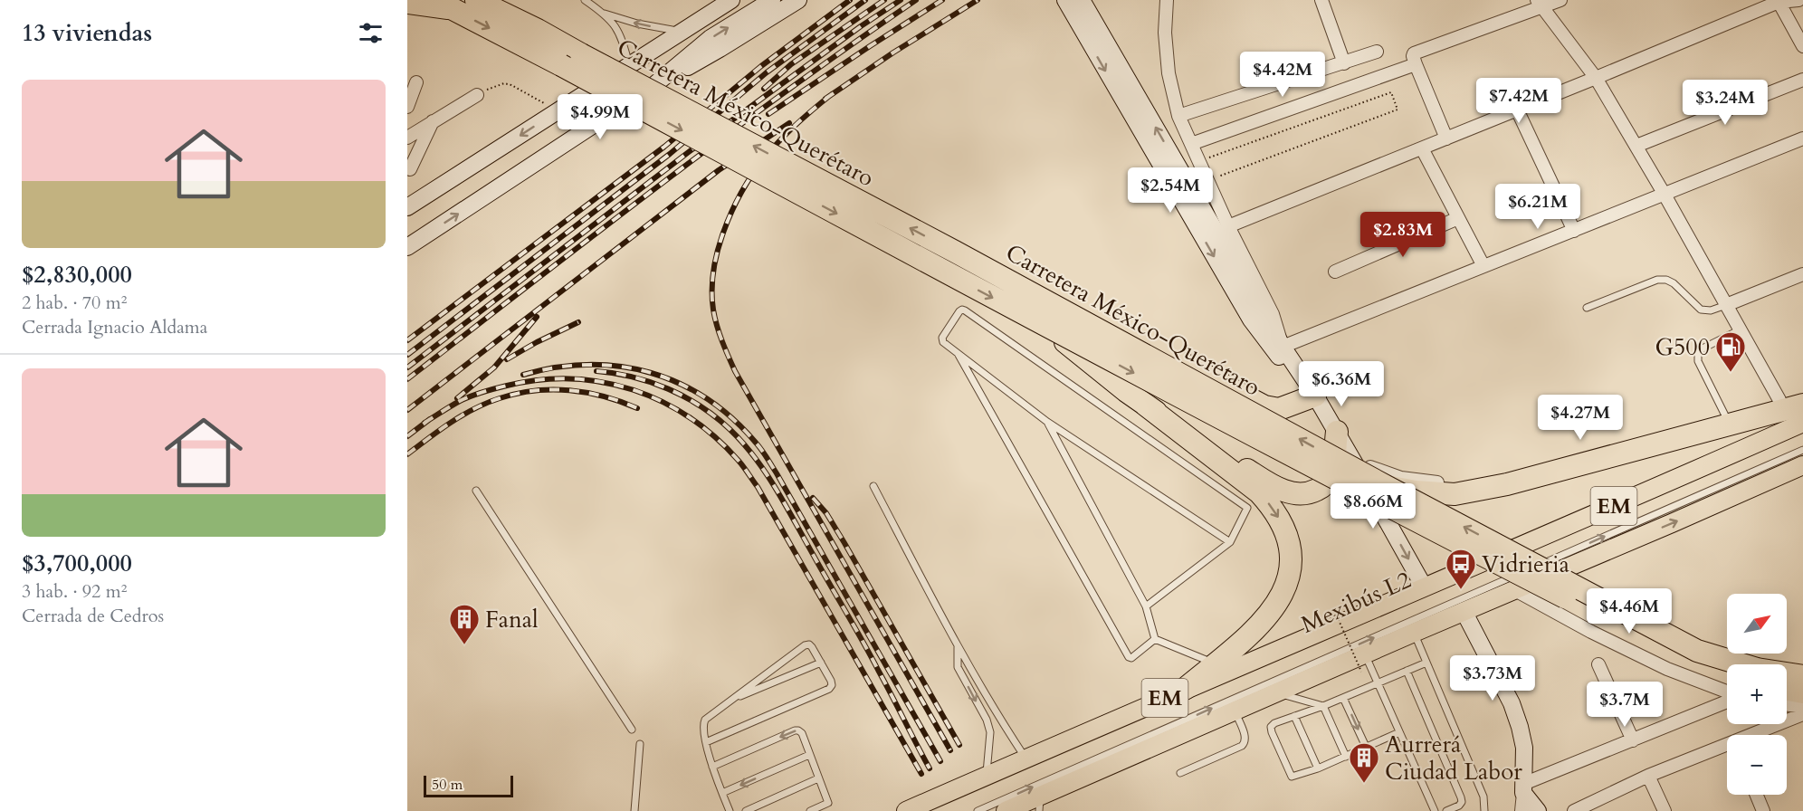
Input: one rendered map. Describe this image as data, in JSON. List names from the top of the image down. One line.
{"streets":{"highway":["Carretera México-Querétaro"],"main road":["EM"],"lane":["Mexibús L2"]},"places":{"fuel station":["G500"],"bus stop":["Vidrieria"],"building":["Fanal","Aurrerá Ciudad Labor"]},"scale_bar":"50 m","north":"top right","page":{"heading":"13 viviendas","price":["$4.42M","$7.42M","$3.24M","$4.99M","$2.54M","$6.21M","$2.83M","$6.36M","$4.27M","$8.66M","$4.46M","$3.73M","$3.7M"],"list":[{"name":"$2,830,000","note":"2 hab. · 70 m² · Cerrada Ignacio Aldama"},{"name":"$3,700,000","note":"3 hab. · 92 m² · Cerrada de Cedros"}],"map_buttons":["+","−"],"scale":"50 m"}}
